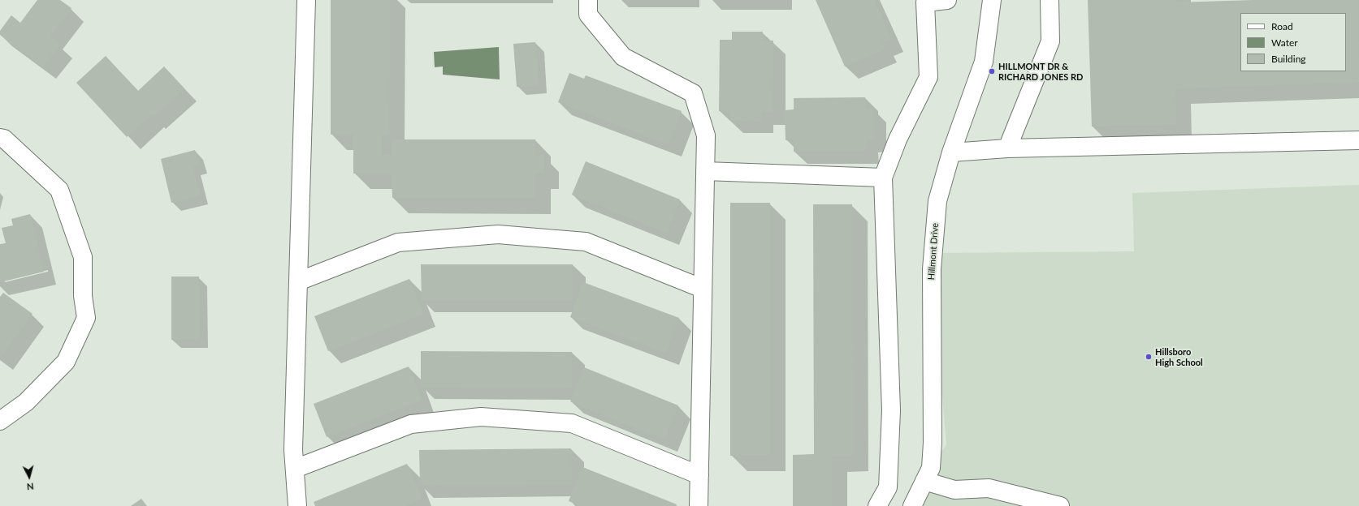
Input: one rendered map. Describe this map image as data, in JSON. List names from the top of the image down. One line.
{"streets":{"street":["Hillmont Drive"]},"places":["HILLMONT DR & RICHARD JONES RD","Hillsboro High School"],"legend":["Road","Water","Building"],"north":"bottom"}
